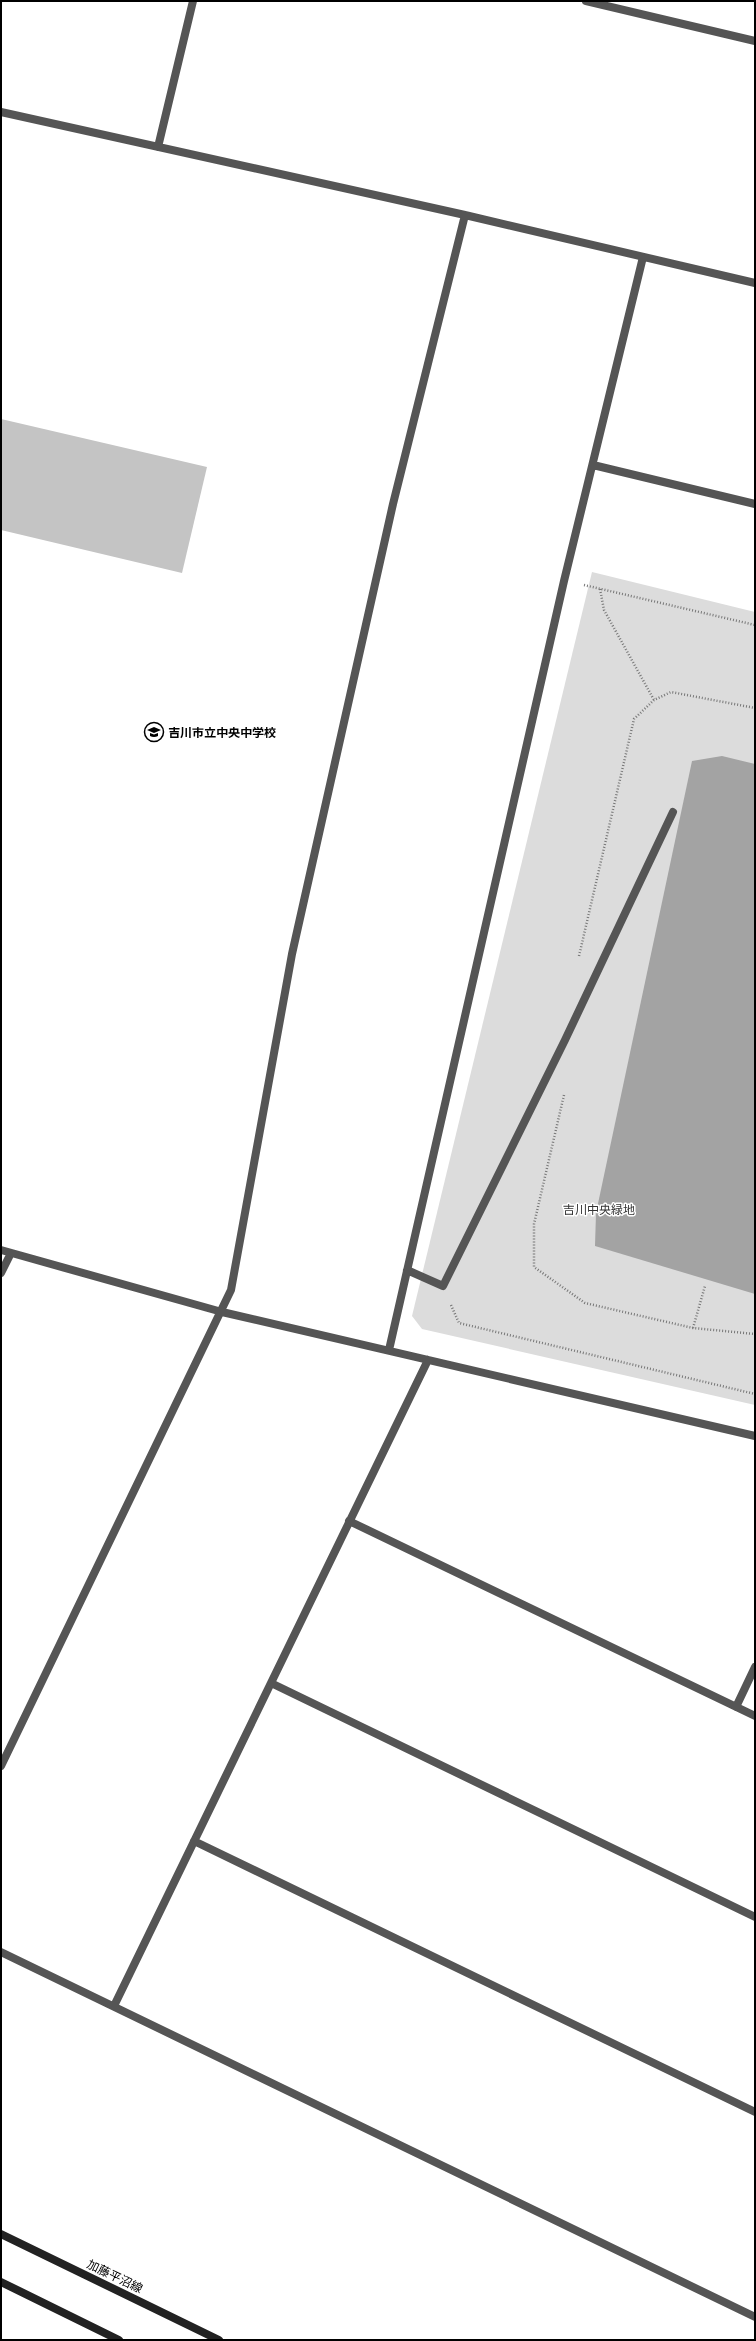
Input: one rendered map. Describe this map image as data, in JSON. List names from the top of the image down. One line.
{"streets":{"main road":["加藤平沼線"]},"parks":["吉川中央緑地"],"places":{"school or university":["吉川市立中央中学校"]}}
